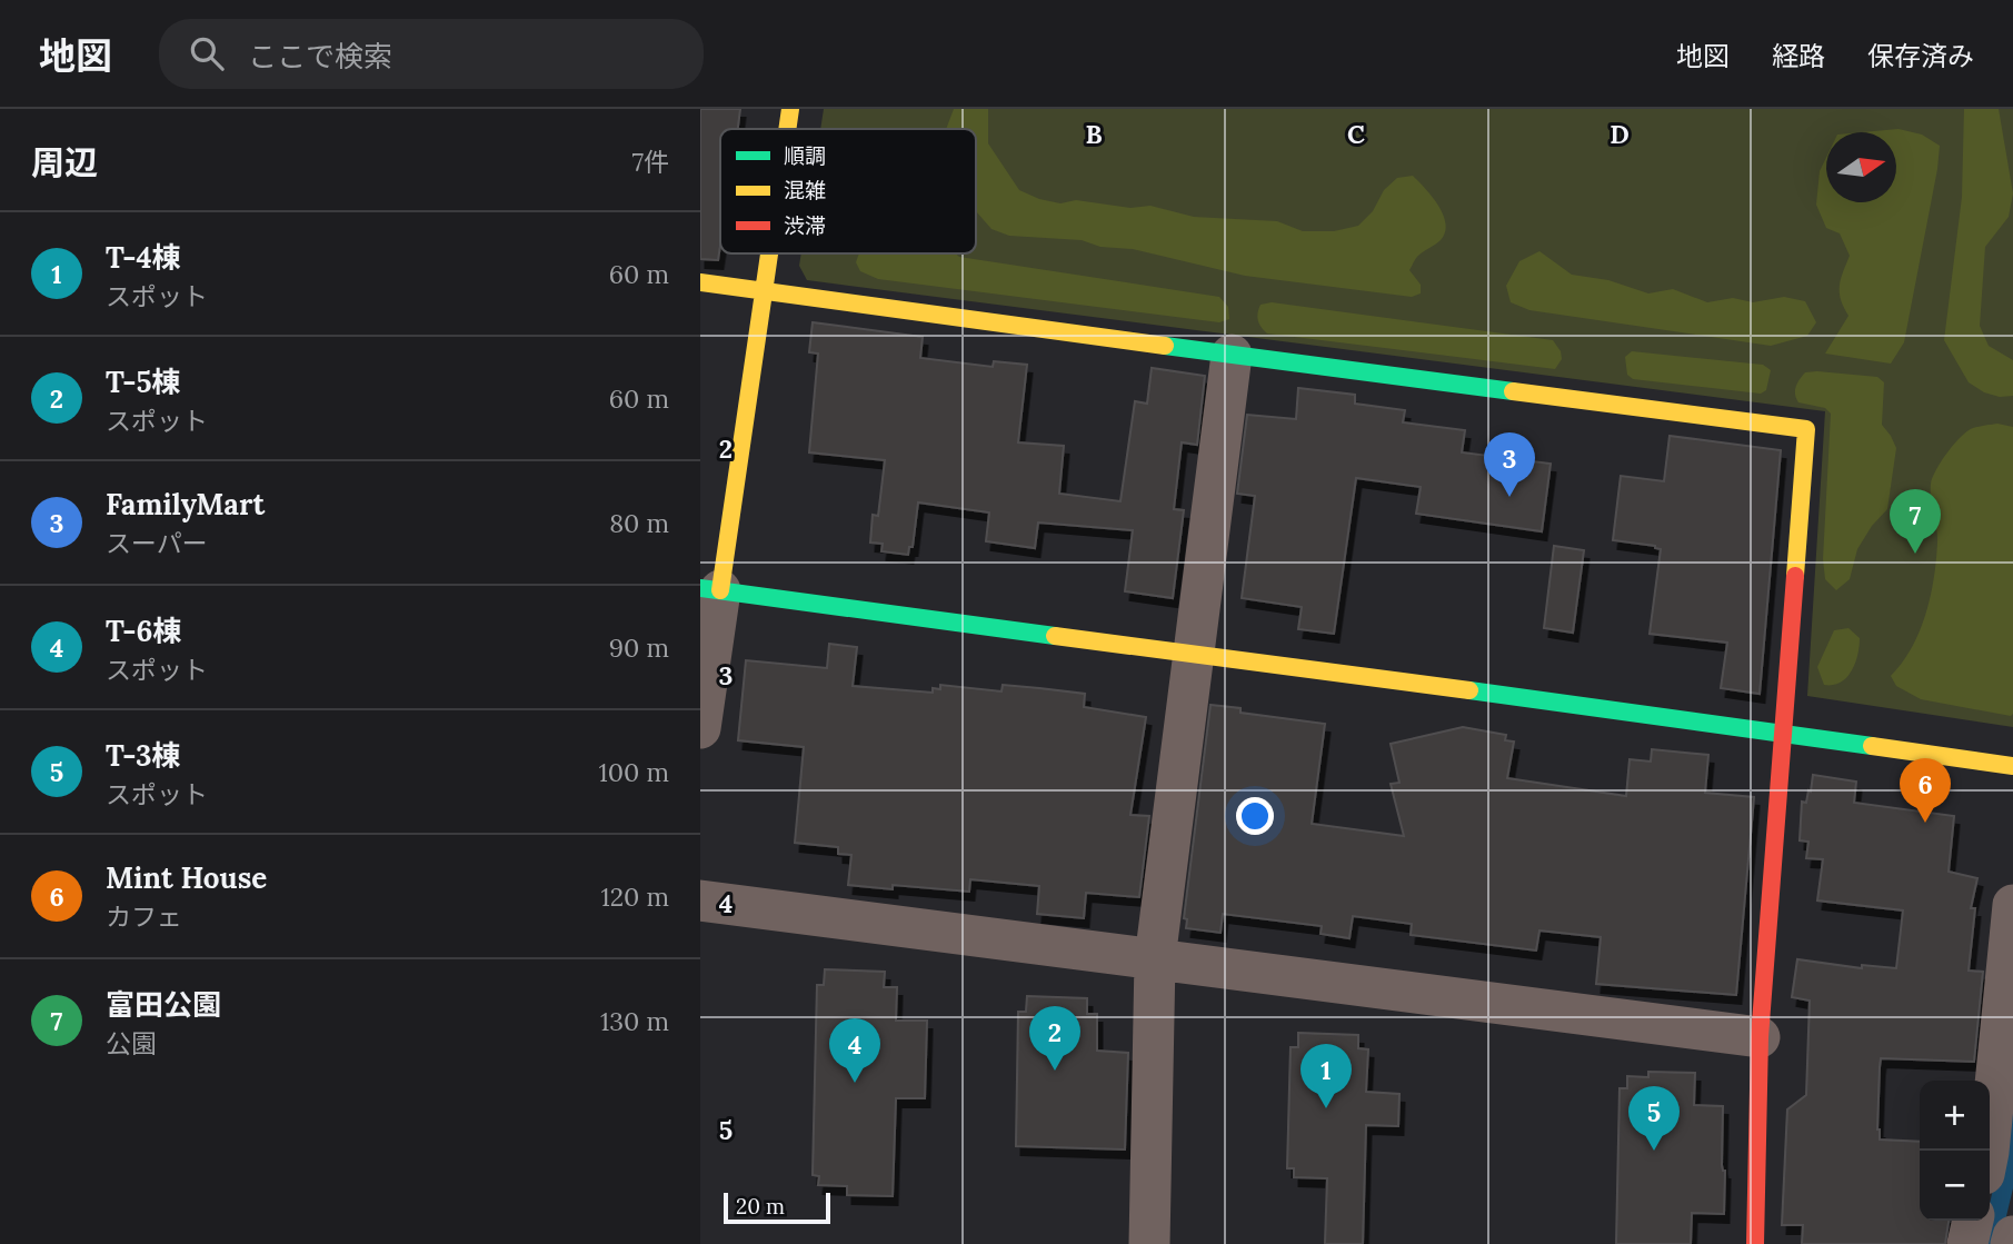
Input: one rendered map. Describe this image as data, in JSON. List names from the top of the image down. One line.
{"legend":["順調","混雑","渋滞"],"scale_bar":"20 m","north":"right","page":{"header":"地図","search":"ここで検索","nav":["地図","経路","保存済み"],"heading":["周辺","7件"],"list":[{"mark":"1","name":"T-4棟","note":"スポット","value":"60 m"},{"mark":"2","name":"T-5棟","note":"スポット","value":"60 m"},{"mark":"3","name":"FamilyMart","note":"スーパー","value":"80 m"},{"mark":"4","name":"T-6棟","note":"スポット","value":"90 m"},{"mark":"5","name":"T-3棟","note":"スポット","value":"100 m"},{"mark":"6","name":"Mint House","note":"カフェ","value":"120 m"},{"mark":"7","name":"富田公園","note":"公園","value":"130 m"}],"pins":["3","7","6","2","4","1","5"],"map_buttons":["+","−"],"scale":"20 m"},"grid":{"columns":["B","C","D"],"rows":["2","3","4","5"]}}
